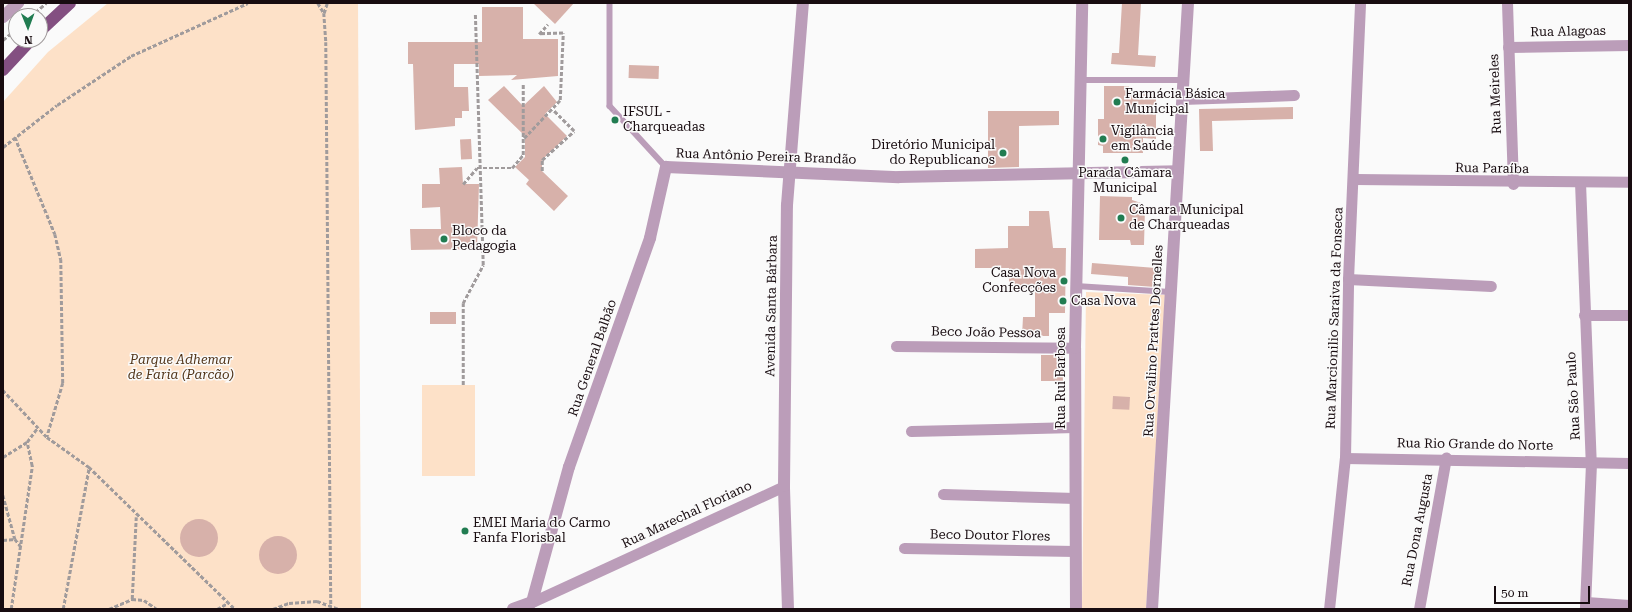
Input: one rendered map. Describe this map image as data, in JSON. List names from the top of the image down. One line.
{"streets":{"street":["Rua Alagoas","Rua Meireles","Rua Antônio Pereira Brandão","Rua Paraíba","Avenida Santa Bárbara","Rua Marcionilio Saraiva da Fonseca","Beco João Pessoa","Rua Orvalino Prattes Dornelles","Rua General Balbão","Rua Rui Barbosa","Rua São Paulo","Rua Rio Grande do Norte","Rua Marechal Floriano","Rua Dona Augusta","Beco Doutor Flores"]},"crossings":[["Rua Alagoas","Rua Meireles"],["Rua Meireles","Rua Paraíba"],["Rua Antônio Pereira Brandão","Avenida Santa Bárbara"],["Rua Antônio Pereira Brandão","Rua Orvalino Prattes Dornelles"],["Rua Antônio Pereira Brandão","Rua General Balbão"],["Rua Antônio Pereira Brandão","Rua Rui Barbosa"],["Rua Paraíba","Rua Marcionilio Saraiva da Fonseca"],["Rua Paraíba","Rua São Paulo"],["Avenida Santa Bárbara","Rua Marechal Floriano"],["Rua Marcionilio Saraiva da Fonseca","Rua Rio Grande do Norte"],["Beco João Pessoa","Rua Rui Barbosa"],["Rua General Balbão","Rua Marechal Floriano"],["Rua Rui Barbosa","Beco Doutor Flores"],["Rua São Paulo","Rua Rio Grande do Norte"],["Rua Rio Grande do Norte","Rua Dona Augusta"]],"parks":["Parque Adhemar de Faria (Parcão)"],"places":["Farmácia Básica Municipal","IFSUL - Charqueadas","Vigilância em Saúde","Diretório Municipal do Republicanos","Parada Câmara Municipal","Câmara Municipal de Charqueadas","Bloco da Pedagogia","Casa Nova Confecções","Casa Nova","EMEI Maria do Carmo Fanfa Florisbal"],"scale_bar":"50 m","north":"bottom"}
